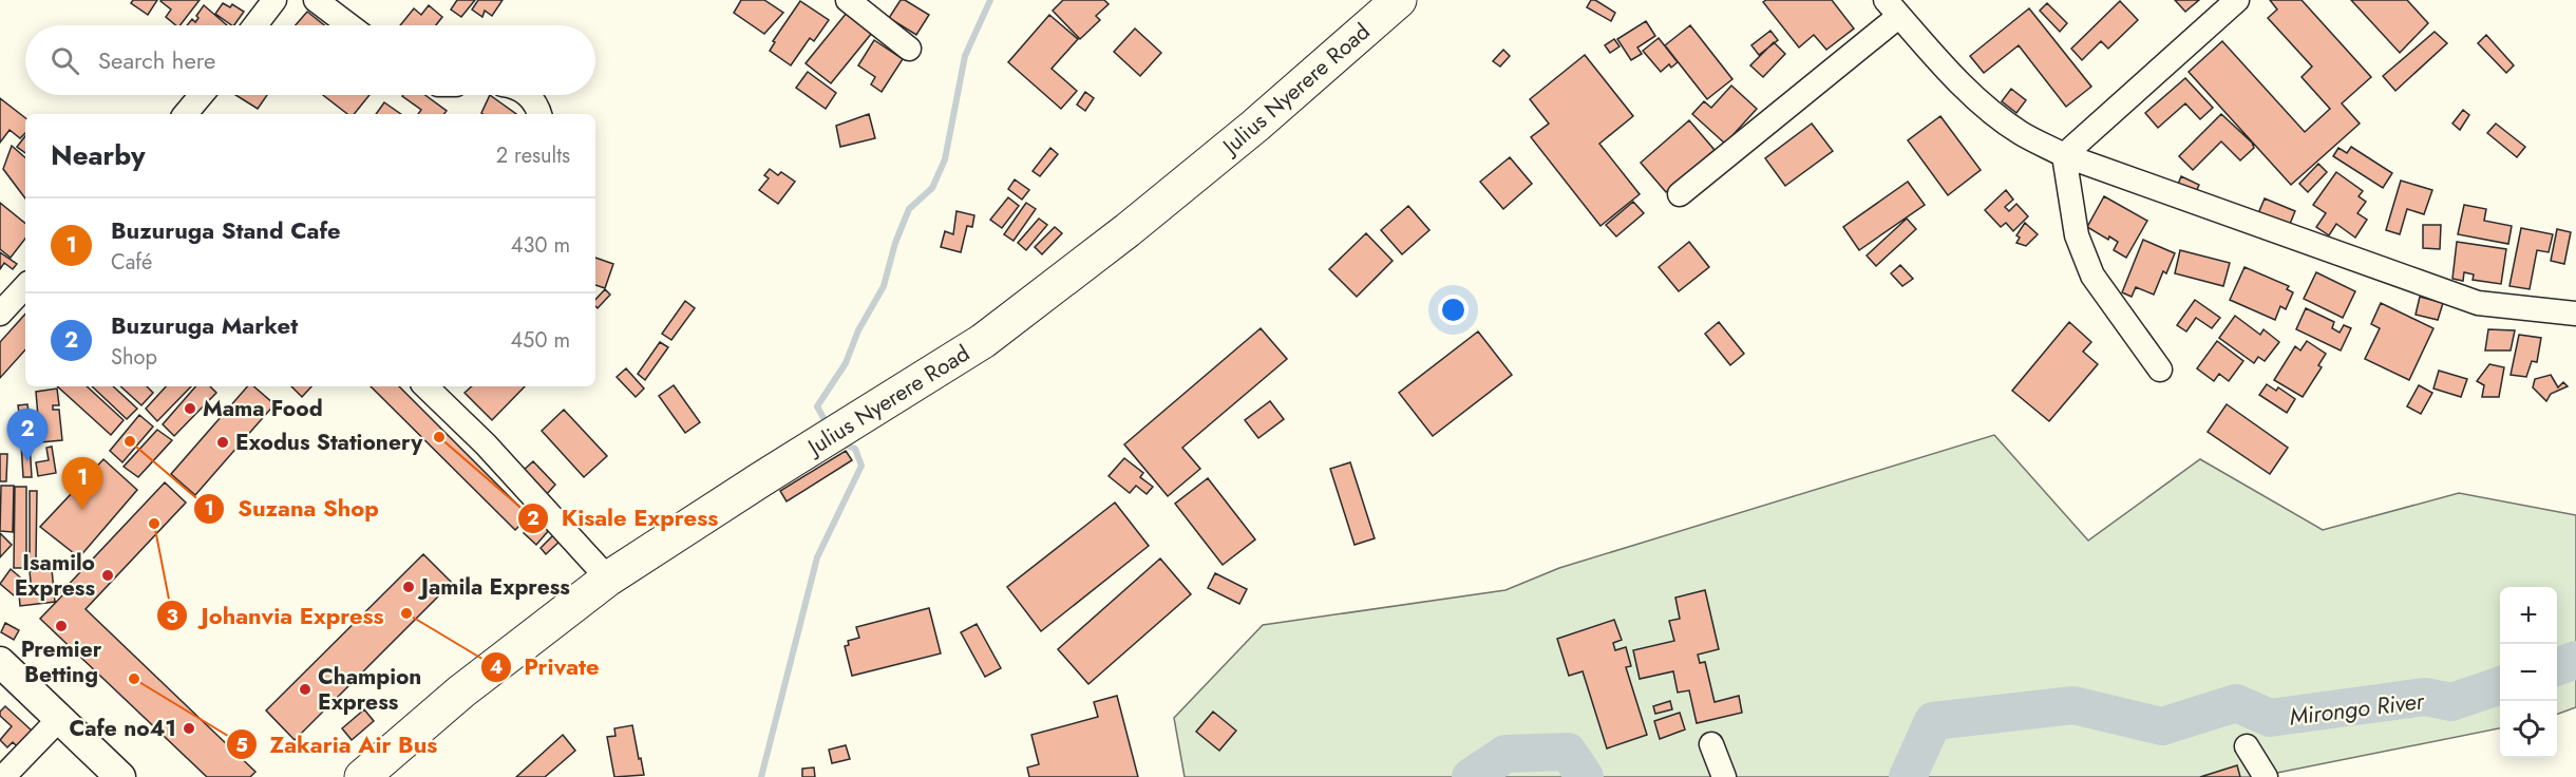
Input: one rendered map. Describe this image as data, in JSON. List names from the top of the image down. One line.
{"streets":{"highway":["Julius Nyerere Road"]},"water":["Mirongo River"],"places":["Mama Food","Kisale Express","Suzana Shop","Exodus Stationery","Johanvia Express","Isamilo Express","Jamila Express","Private","Premier Betting","Zakaria Air Bus","Champion Express","Cafe no41"],"page":{"search":"Search here","heading":["Nearby","2 results"],"list":[{"mark":"1","name":"Buzuruga Stand Cafe","note":"Café","value":"430 m"},{"mark":"2","name":"Buzuruga Market","note":"Shop","value":"450 m"}],"pins":["2","1"],"map_buttons":["+","−"]}}
